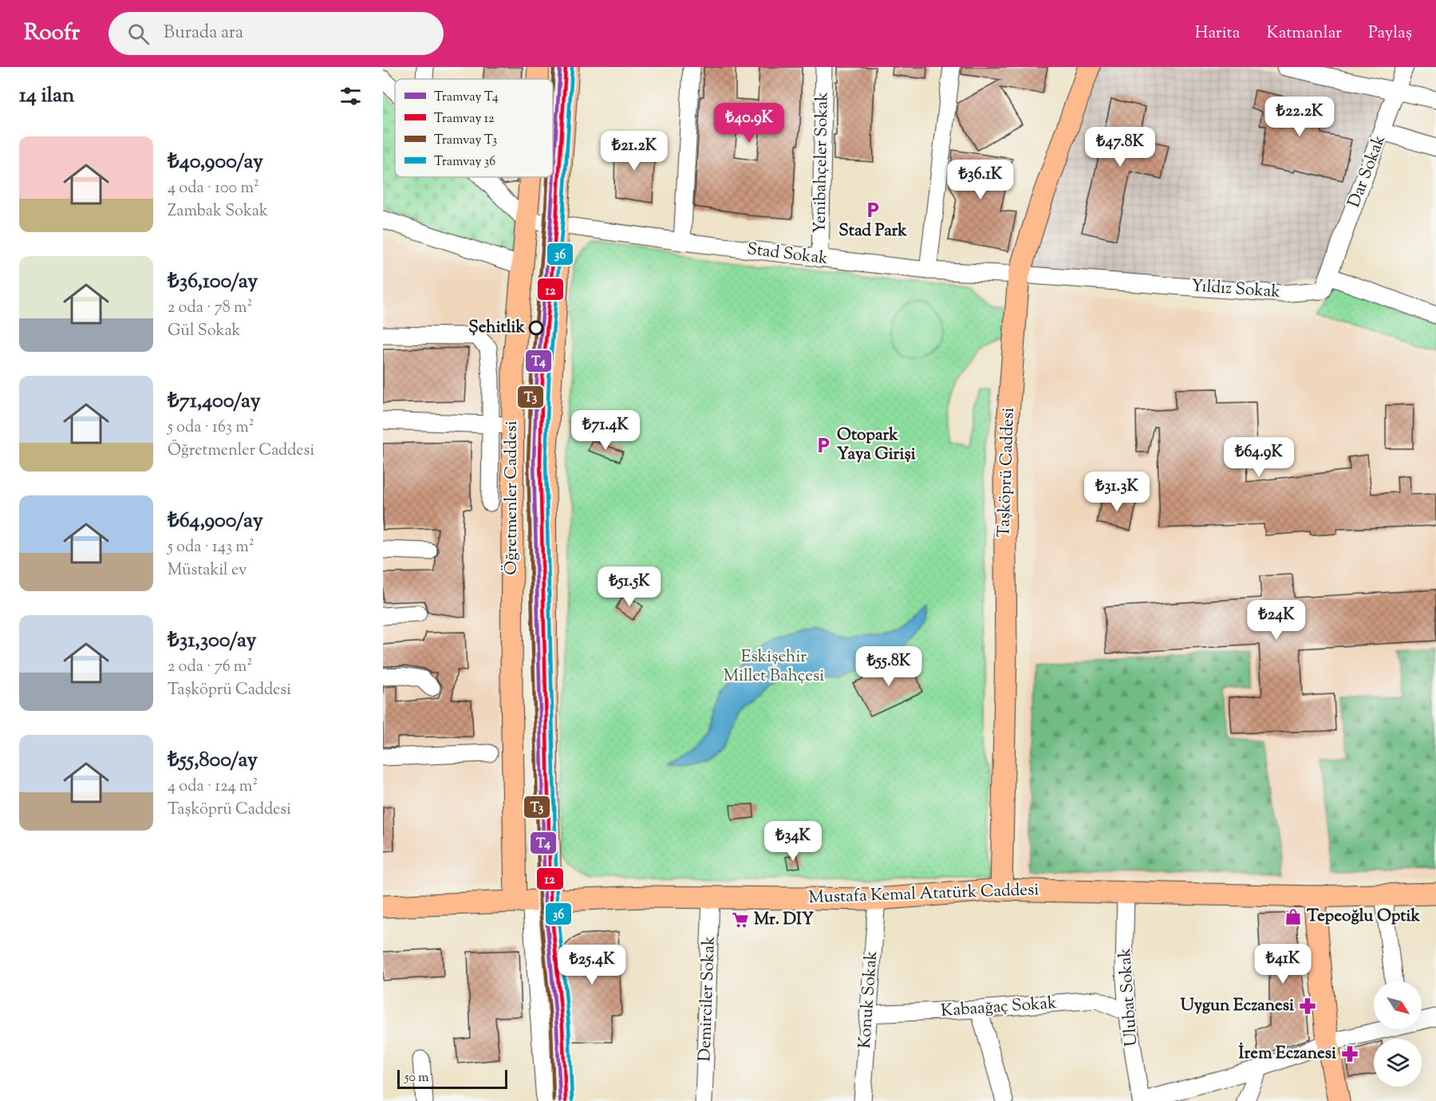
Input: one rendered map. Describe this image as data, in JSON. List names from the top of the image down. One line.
{"streets":{"main road":["Taşköprü Caddesi","Öğretmenler Caddesi","Mustafa Kemal Atatürk Caddesi"],"street":["Yenibahçeler Sokak","Dar Sokak","Stad Sokak","Yıldız Sokak","Ulubat Sokak","Demirciler Sokak","Konuk Sokak","Kabaağaç Sokak"]},"crossings":[["Yenibahçeler Sokak","Stad Sokak"],["Dar Sokak","Yıldız Sokak"],["Stad Sokak","Yıldız Sokak"],["Stad Sokak","Taşköprü Caddesi"],["Stad Sokak","Öğretmenler Caddesi"],["Yıldız Sokak","Taşköprü Caddesi"],["Taşköprü Caddesi","Mustafa Kemal Atatürk Caddesi"],["Öğretmenler Caddesi","Mustafa Kemal Atatürk Caddesi"],["Mustafa Kemal Atatürk Caddesi","Ulubat Sokak"],["Mustafa Kemal Atatürk Caddesi","Demirciler Sokak"],["Mustafa Kemal Atatürk Caddesi","Konuk Sokak"],["Ulubat Sokak","Kabaağaç Sokak"],["Konuk Sokak","Kabaağaç Sokak"]],"parks":["Eskişehir Millet Bahçesi"],"places":{"parking":["Stad Park","Otopark Yaya Girişi"],"other":["Şehitlik"],"shop":["Tepeoğlu Optik"],"supermarket":["Mr. DIY"],"pharmacy":["Uygun Eczanesi","İrem Eczanesi"]},"lines":["tram line T4","tram line 12","tram line T3","tram line 36"],"legend":["Tramvay T4","Tramvay 12","Tramvay T3","Tramvay 36"],"scale_bar":"50 m","north":"bottom right","page":{"header":"Roofr","search":"Burada ara","nav":["Harita","Katmanlar","Paylaş"],"heading":"14 ilan","price":["₺22.2K","₺40.9K","₺47.8K","₺21.2K","₺36.1K","₺71.4K","₺64.9K","₺31.3K","₺51.5K","₺24K","₺55.8K","₺34K","₺41K","₺25.4K"],"list":[{"name":"₺40,900/ay","note":"4 oda · 100 m² · Zambak Sokak"},{"name":"₺36,100/ay","note":"2 oda · 78 m² · Gül Sokak"},{"name":"₺71,400/ay","note":"5 oda · 163 m² · Öğretmenler Caddesi"},{"name":"₺64,900/ay","note":"5 oda · 143 m² · Müstakil ev"},{"name":"₺31,300/ay","note":"2 oda · 76 m² · Taşköprü Caddesi"},{"name":"₺55,800/ay","note":"4 oda · 124 m² · Taşköprü Caddesi"}],"scale":"50 m"}}
